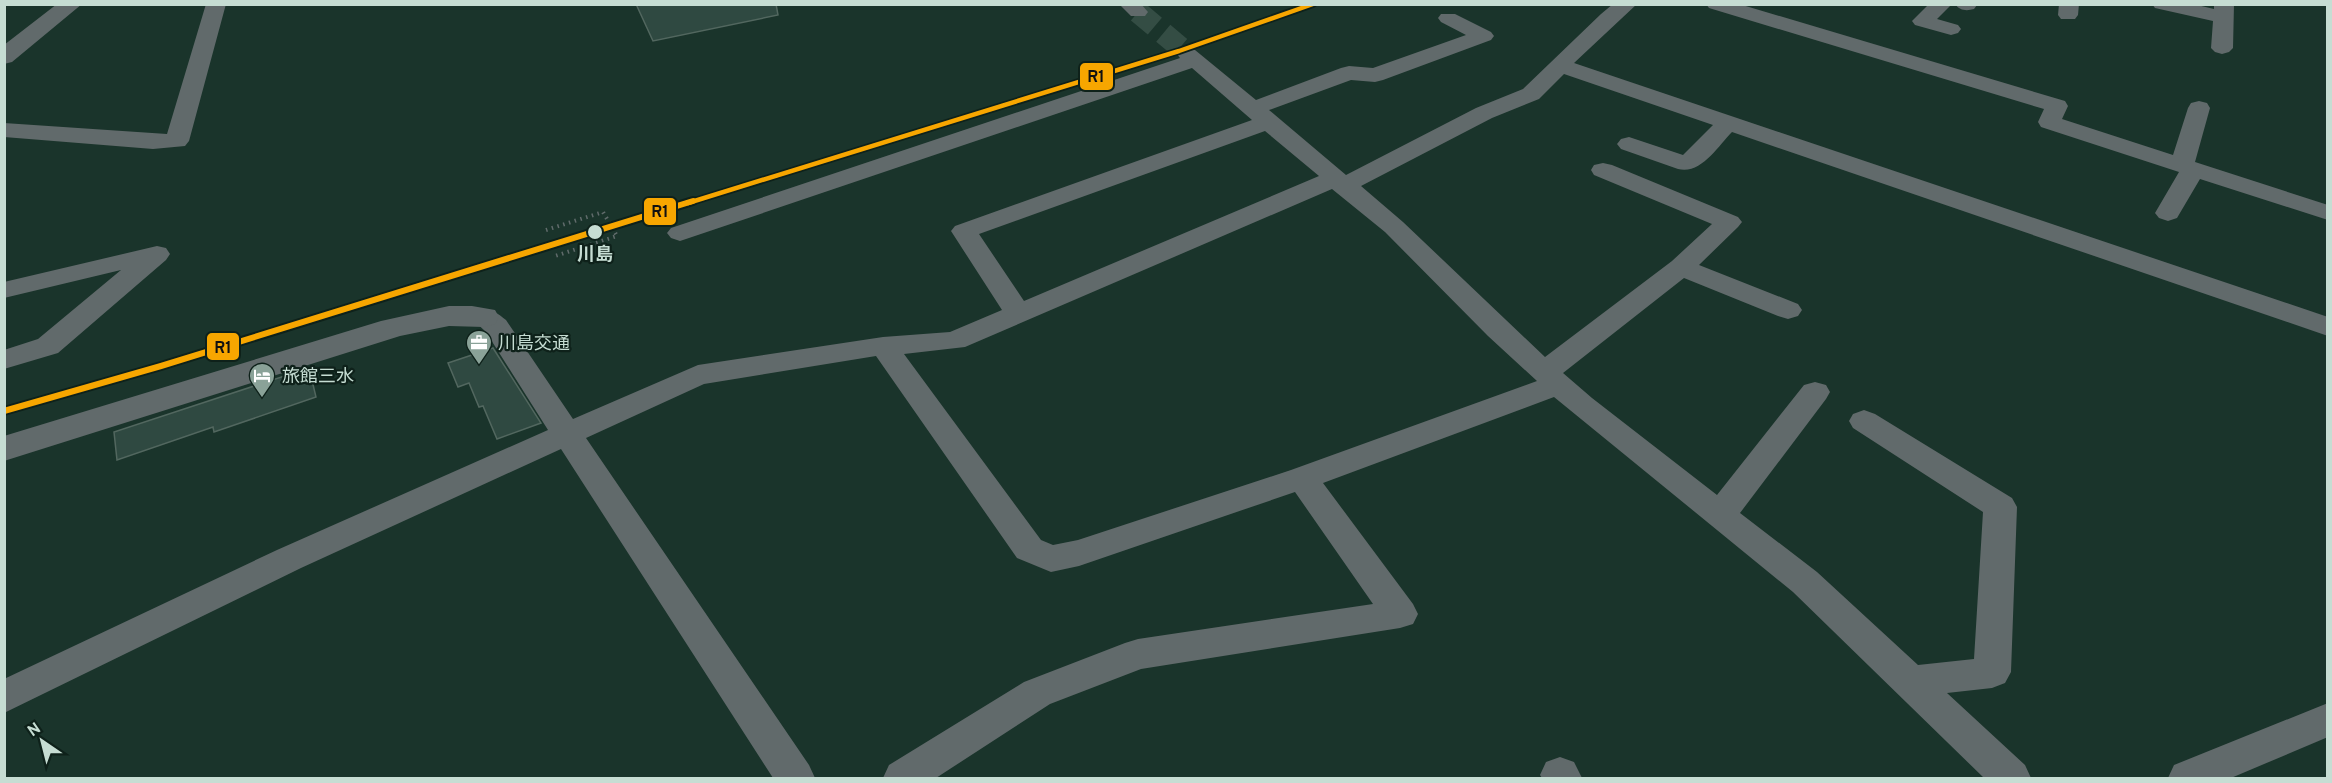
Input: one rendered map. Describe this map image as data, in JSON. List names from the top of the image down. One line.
{"places":{"other":["川島"],"office":["川島交通"],"hotel":["旅館三水"]},"lines":["transit line R1"],"north":"top left"}
